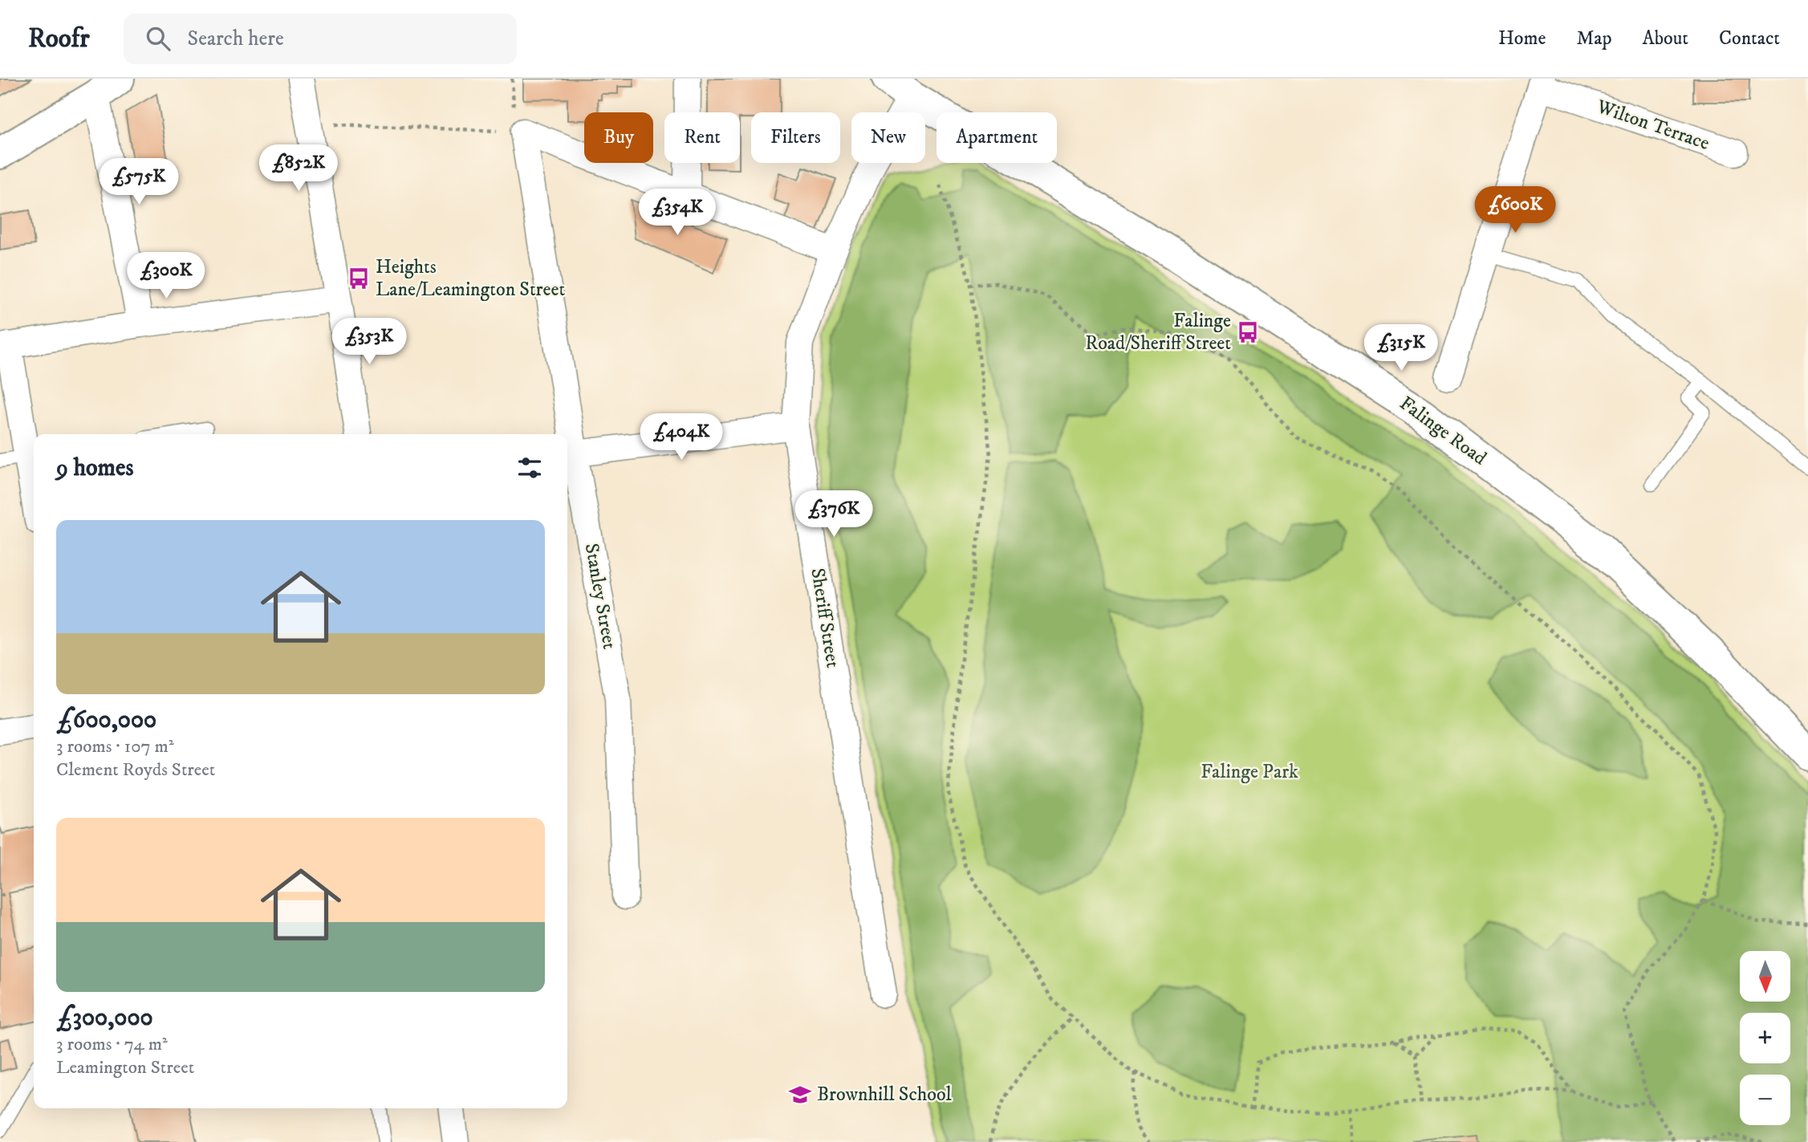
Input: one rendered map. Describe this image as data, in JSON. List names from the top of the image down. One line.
{"streets":{"main road":["Falinge Road"],"street":["Wilton Terrace","Stanley Street","Sheriff Street"]},"crossings":[["Falinge Road","Sheriff Street"]],"parks":["Falinge Park"],"places":{"bus stop":["Heights Lane/Leamington Street","Falinge Road/Sheriff Street"],"school or university":["Brownhill School"]},"north":"bottom","page":{"header":"Roofr","search":"Search here","nav":["Home","Map","About","Contact"],"chip":["Buy","Rent","Filters","New","Apartment"],"price":["£852K","£575K","£600K","£354K","£300K","£353K","£315K","£404K","£376K"],"heading":"9 homes","list":[{"name":"£600,000","note":"3 rooms · 107 m² · Clement Royds Street"},{"name":"£300,000","note":"3 rooms · 74 m² · Leamington Street"}],"map_buttons":["+","−"]}}
